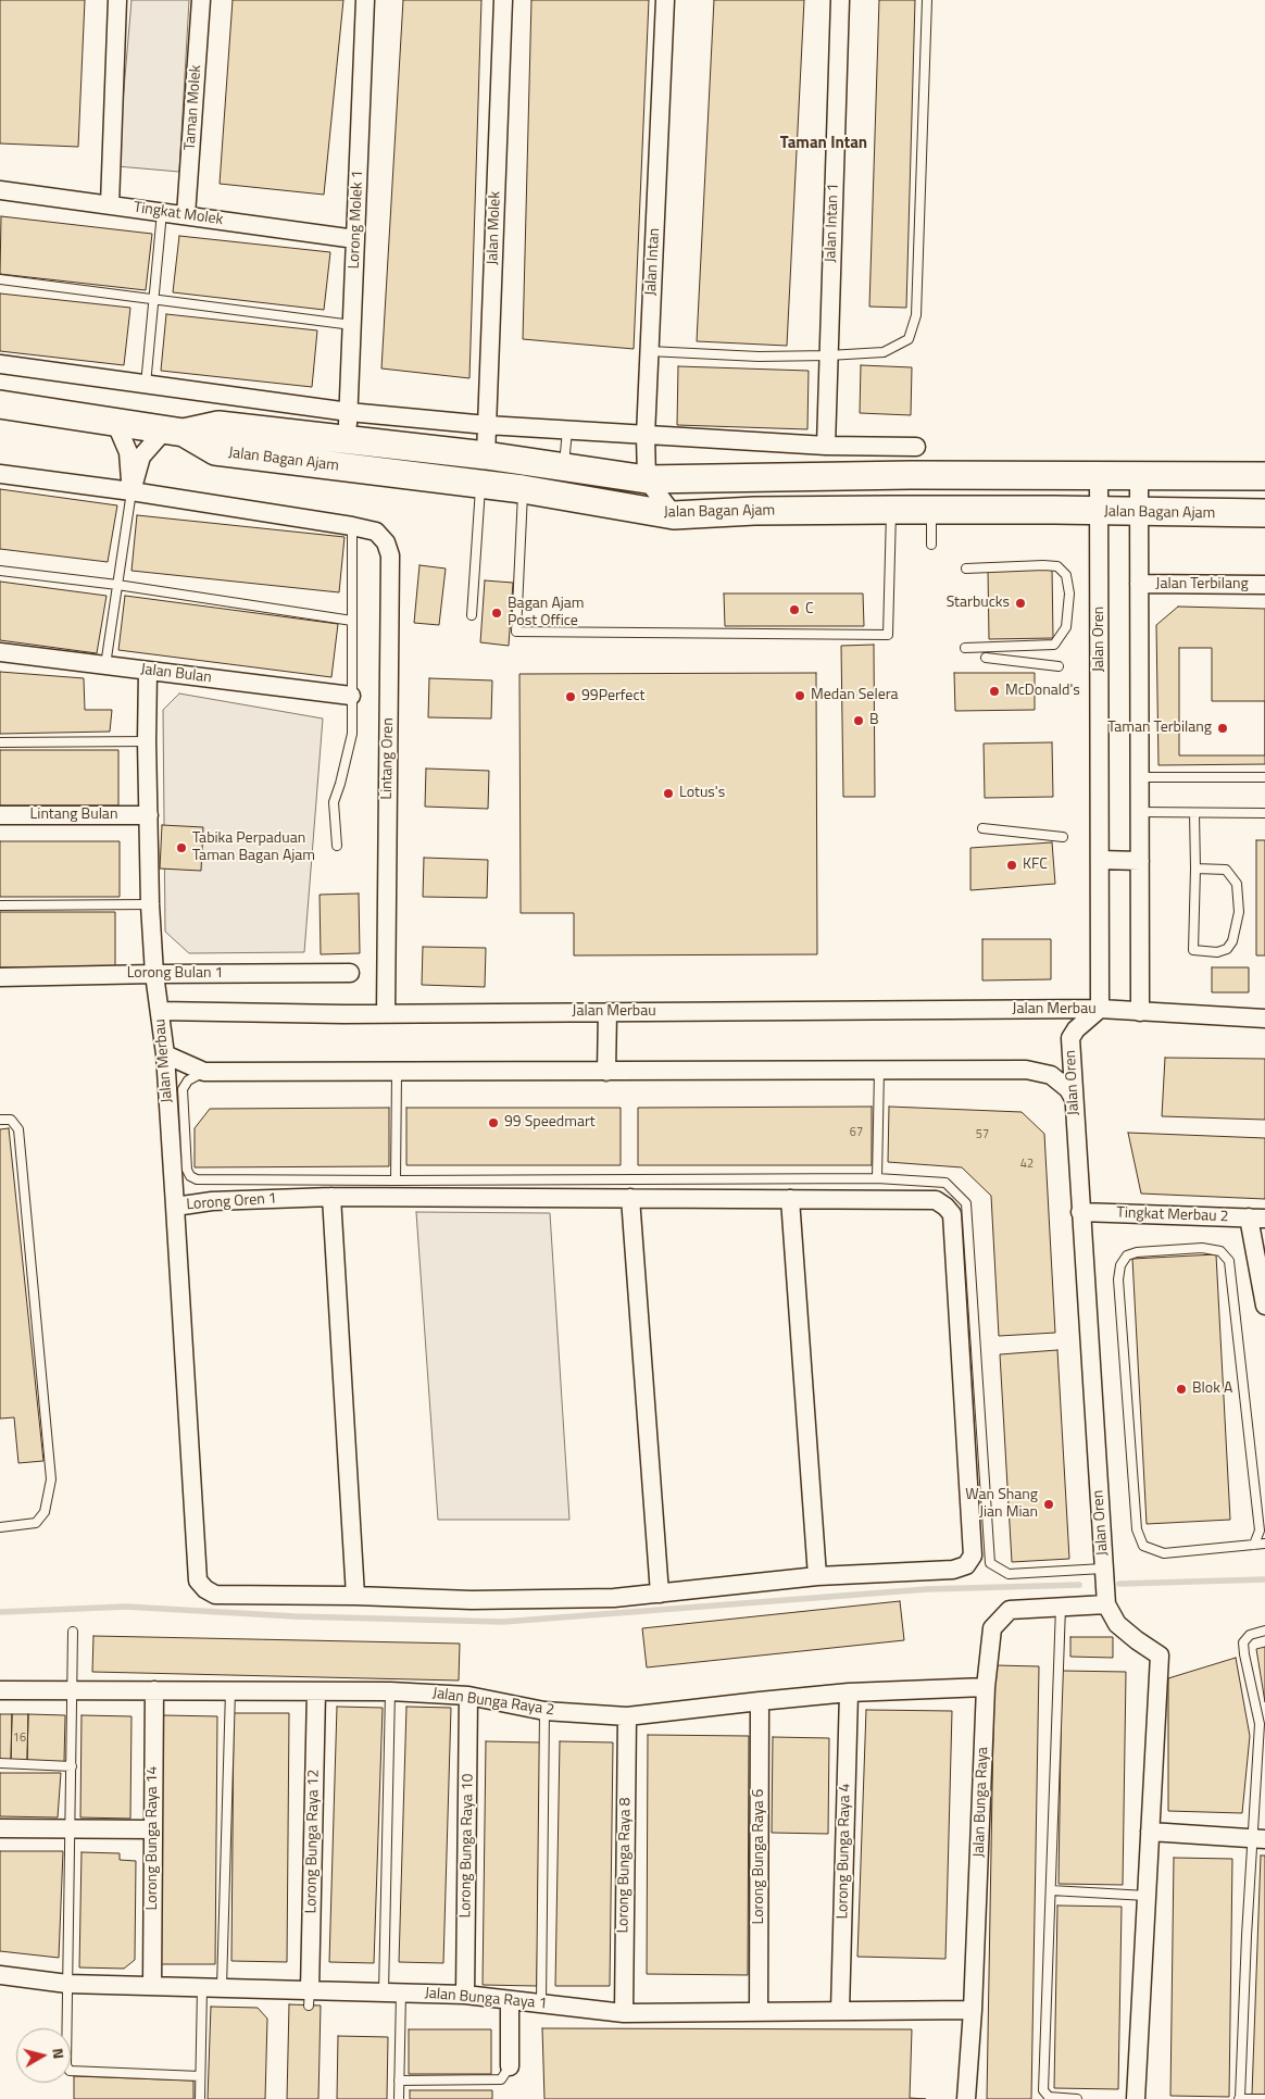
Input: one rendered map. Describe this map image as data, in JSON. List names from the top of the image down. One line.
{"streets":{"main road":["Jalan Bagan Ajam"],"street":["Taman Molek","Tingkat Molek","Lorong Molek 1","Jalan Intan 1","Jalan Molek","Jalan Intan","Jalan Terbilang","Jalan Oren","Jalan Bulan","Lintang Oren","Lintang Bulan","Lorong Bulan 1","Jalan Merbau","Lorong Oren 1","Tingkat Merbau 2","Jalan Bunga Raya 2","Jalan Bunga Raya","Lorong Bunga Raya 14","Lorong Bunga Raya 12","Lorong Bunga Raya 10","Lorong Bunga Raya 4","Lorong Bunga Raya 6","Lorong Bunga Raya 8","Jalan Bunga Raya 1"]},"crossings":[["Taman Molek","Tingkat Molek"],["Tingkat Molek","Lorong Molek 1"],["Lorong Molek 1","Jalan Bagan Ajam"],["Jalan Molek","Jalan Bagan Ajam"],["Jalan Intan","Jalan Bagan Ajam"],["Jalan Bagan Ajam","Jalan Oren"],["Jalan Oren","Jalan Merbau"],["Jalan Oren","Tingkat Merbau 2"],["Jalan Oren","Jalan Bunga Raya"],["Lintang Oren","Jalan Merbau"],["Jalan Merbau","Lorong Oren 1"],["Jalan Bunga Raya 2","Jalan Bunga Raya"],["Jalan Bunga Raya 2","Lorong Bunga Raya 14"],["Jalan Bunga Raya 2","Lorong Bunga Raya 12"],["Jalan Bunga Raya 2","Lorong Bunga Raya 10"],["Jalan Bunga Raya 2","Lorong Bunga Raya 4"],["Jalan Bunga Raya 2","Lorong Bunga Raya 6"],["Jalan Bunga Raya 2","Lorong Bunga Raya 8"],["Jalan Bunga Raya","Jalan Bunga Raya 1"],["Lorong Bunga Raya 14","Jalan Bunga Raya 1"],["Lorong Bunga Raya 12","Jalan Bunga Raya 1"],["Lorong Bunga Raya 10","Jalan Bunga Raya 1"],["Lorong Bunga Raya 4","Jalan Bunga Raya 1"],["Lorong Bunga Raya 6","Jalan Bunga Raya 1"],["Lorong Bunga Raya 8","Jalan Bunga Raya 1"]],"districts":["Taman Intan"],"places":["Starbucks","C","Bagan Ajam Post Office","McDonald's","Medan Selera","99Perfect","B","Taman Terbilang","Lotus's","Tabika Perpaduan Taman Bagan Ajam","KFC","99 Speedmart","Blok A","Wan Shang Jian Mian"],"house_numbers":["67","57","42","16"],"north":"right"}
